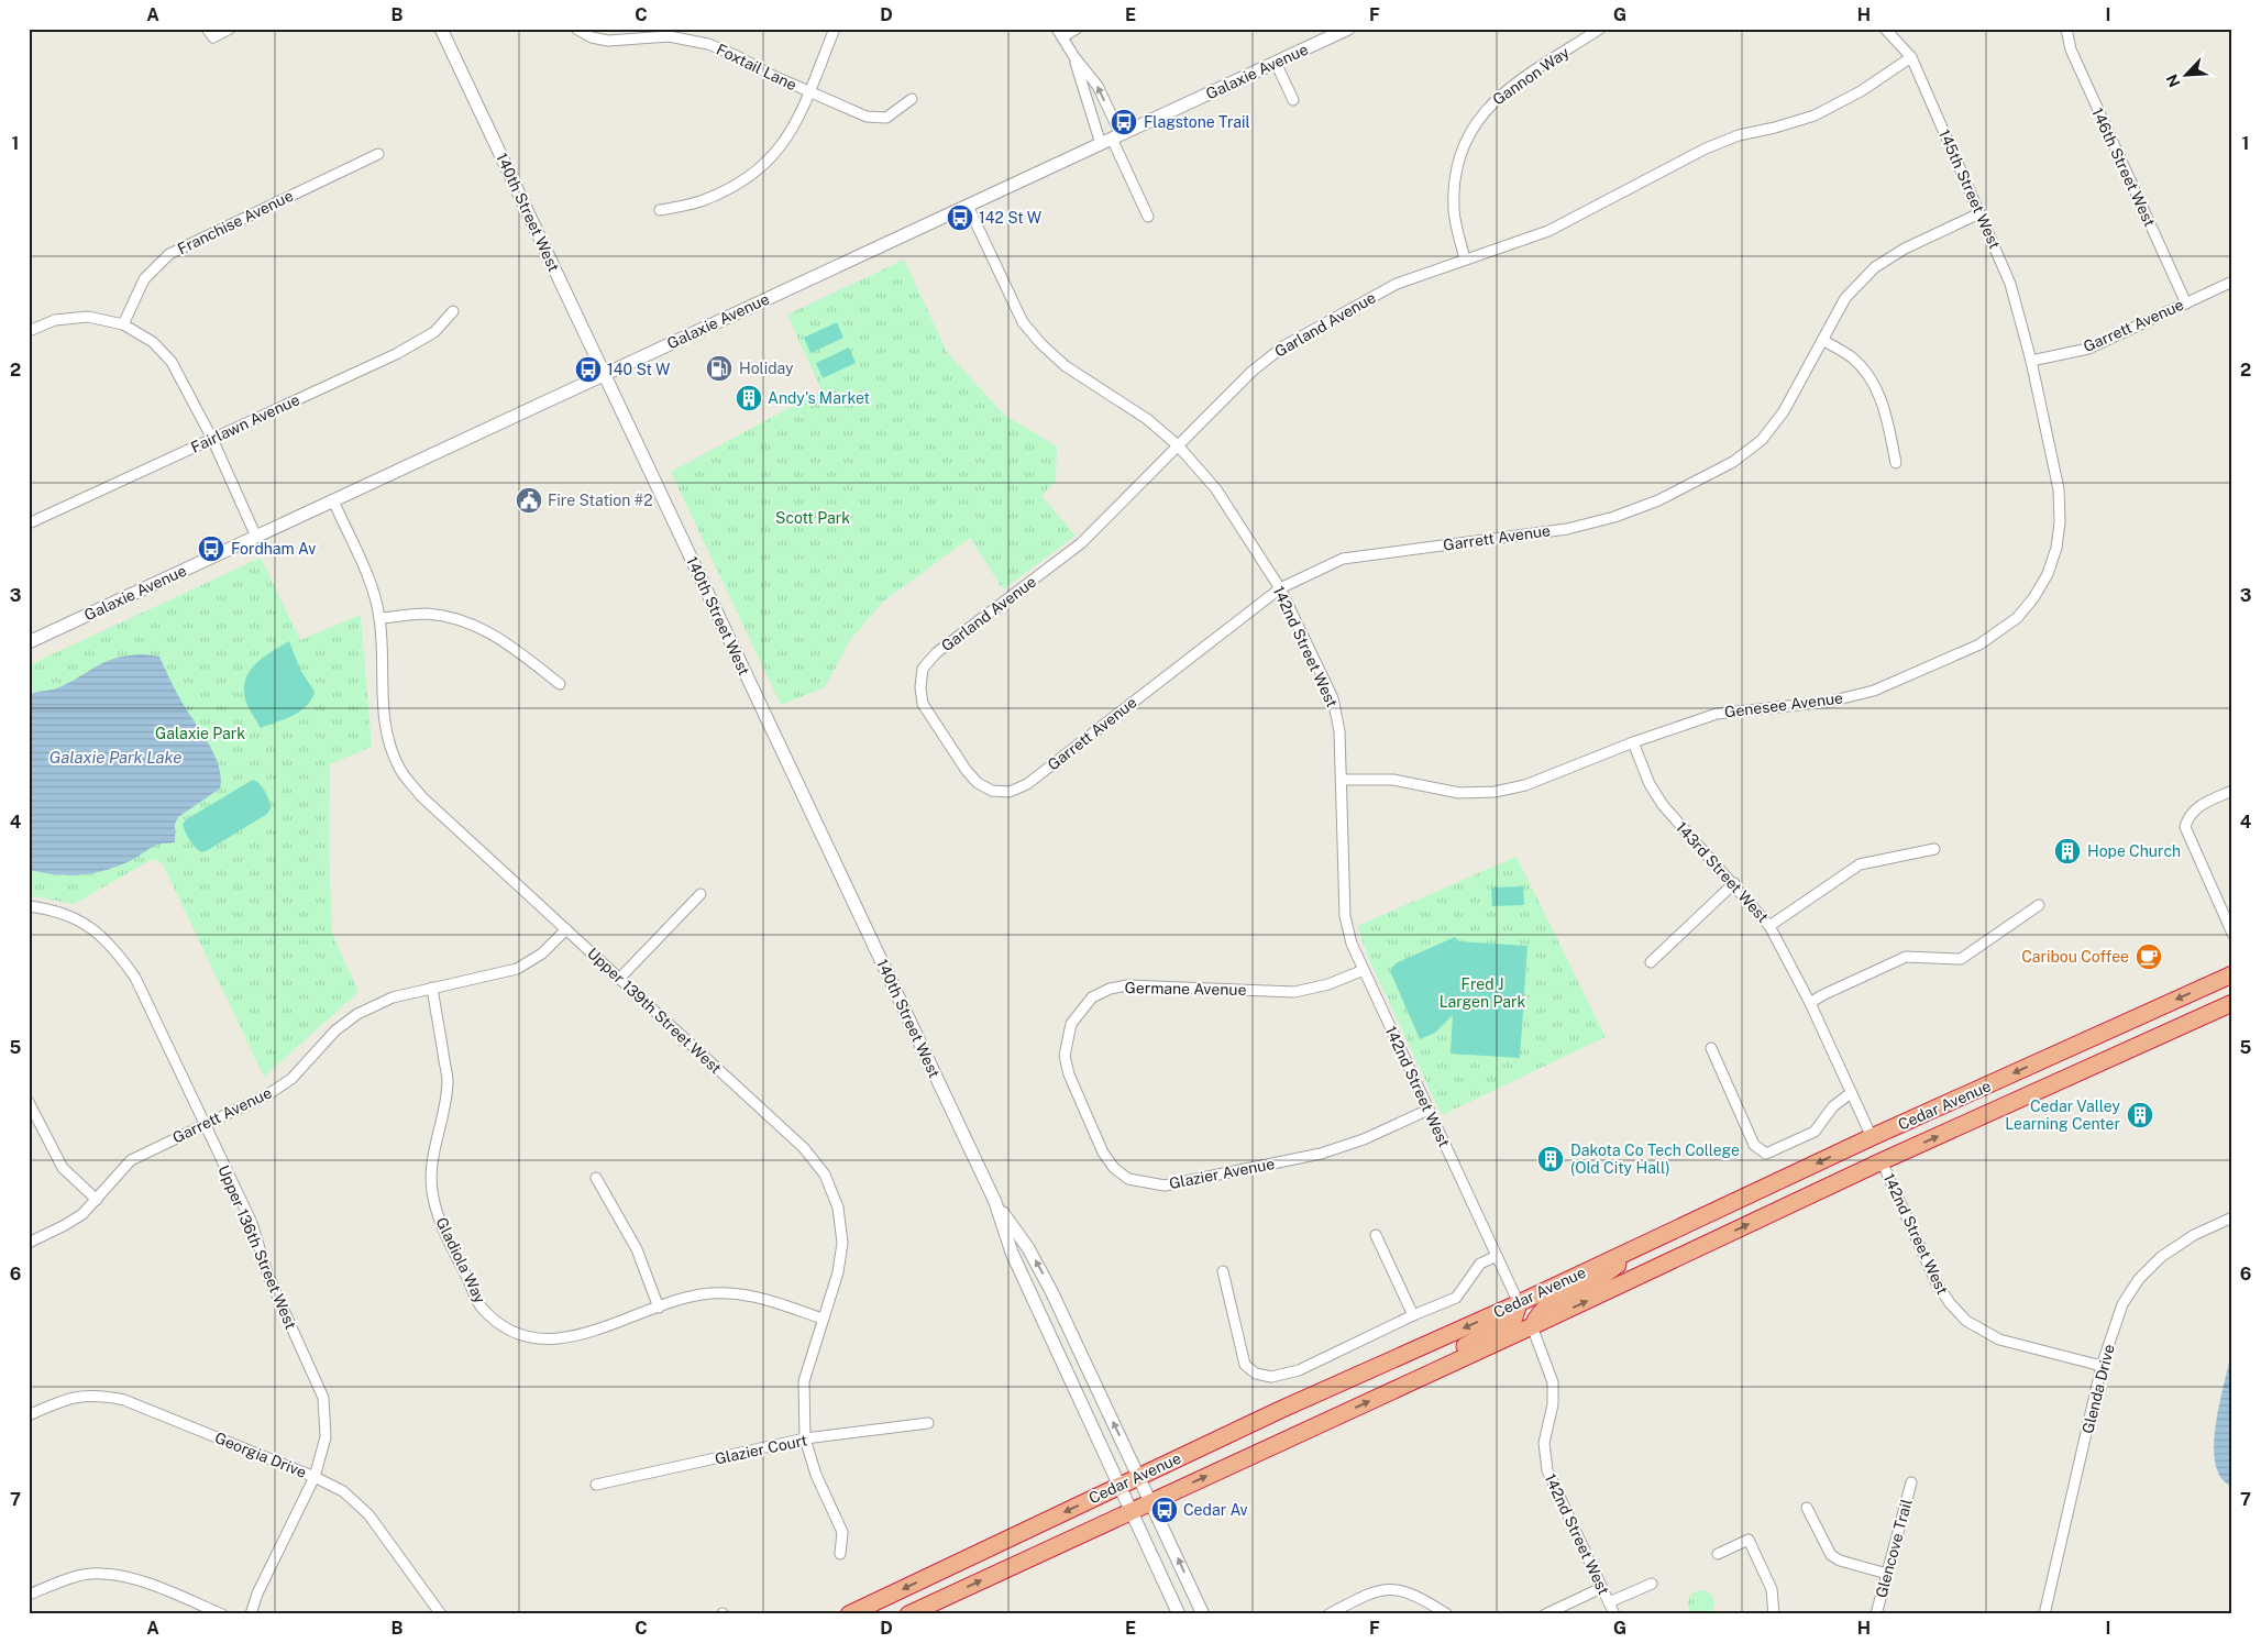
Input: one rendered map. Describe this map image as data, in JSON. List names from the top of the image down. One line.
{"streets":{"highway":["Cedar Avenue"],"street":["Foxtail Lane","Galaxie Avenue","Gannon Way","146th Street West","145th Street West","140th Street West","Franchise Avenue","Garland Avenue","Garrett Avenue","Fairlawn Avenue","142nd Street West","Genesee Avenue","143rd Street West","Germane Avenue","Upper 139th Street West","Glazier Avenue","Upper 136th Street West","Gladiola Way","Glenda Drive","Glazier Court","Georgia Drive","Glencove Trail"]},"crossings":[["Galaxie Avenue","140th Street West"],["Galaxie Avenue","142nd Street West"],["Galaxie Avenue","Upper 139th Street West"],["Gannon Way","Garland Avenue"],["146th Street West","Garrett Avenue"],["145th Street West","Garland Avenue"],["145th Street West","Garrett Avenue"],["145th Street West","Genesee Avenue"],["140th Street West","Cedar Avenue"],["Garland Avenue","Garrett Avenue"],["Garland Avenue","142nd Street West"],["Garrett Avenue","142nd Street West"],["Garrett Avenue","Genesee Avenue"],["Garrett Avenue","Upper 139th Street West"],["Garrett Avenue","Upper 136th Street West"],["Garrett Avenue","Gladiola Way"],["142nd Street West","Genesee Avenue"],["142nd Street West","Germane Avenue"],["142nd Street West","Cedar Avenue"],["142nd Street West","Glazier Avenue"],["142nd Street West","Glenda Drive"],["Genesee Avenue","143rd Street West"],["143rd Street West","Cedar Avenue"],["Germane Avenue","Glazier Avenue"],["Upper 139th Street West","Gladiola Way"],["Upper 139th Street West","Glazier Court"],["Upper 136th Street West","Georgia Drive"]],"water":["Galaxie Park Lake"],"parks":["Scott Park","Galaxie Park","Fred J Largen Park"],"places":{"bus stop":["Flagstone Trail","142 St W","140 St W","Fordham Av","Cedar Av"],"fuel station":["Holiday"],"building":["Andy's Market","Hope Church","Cedar Valley Learning Center","Dakota Co Tech College (Old City Hall)"],"public building":["Fire Station #2"],"cafe":["Caribou Coffee"]},"north":"bottom left","grid":{"columns":["A","B","C","D","E","F","G","H","I"],"rows":["1","2","3","4","5","6","7"]}}
